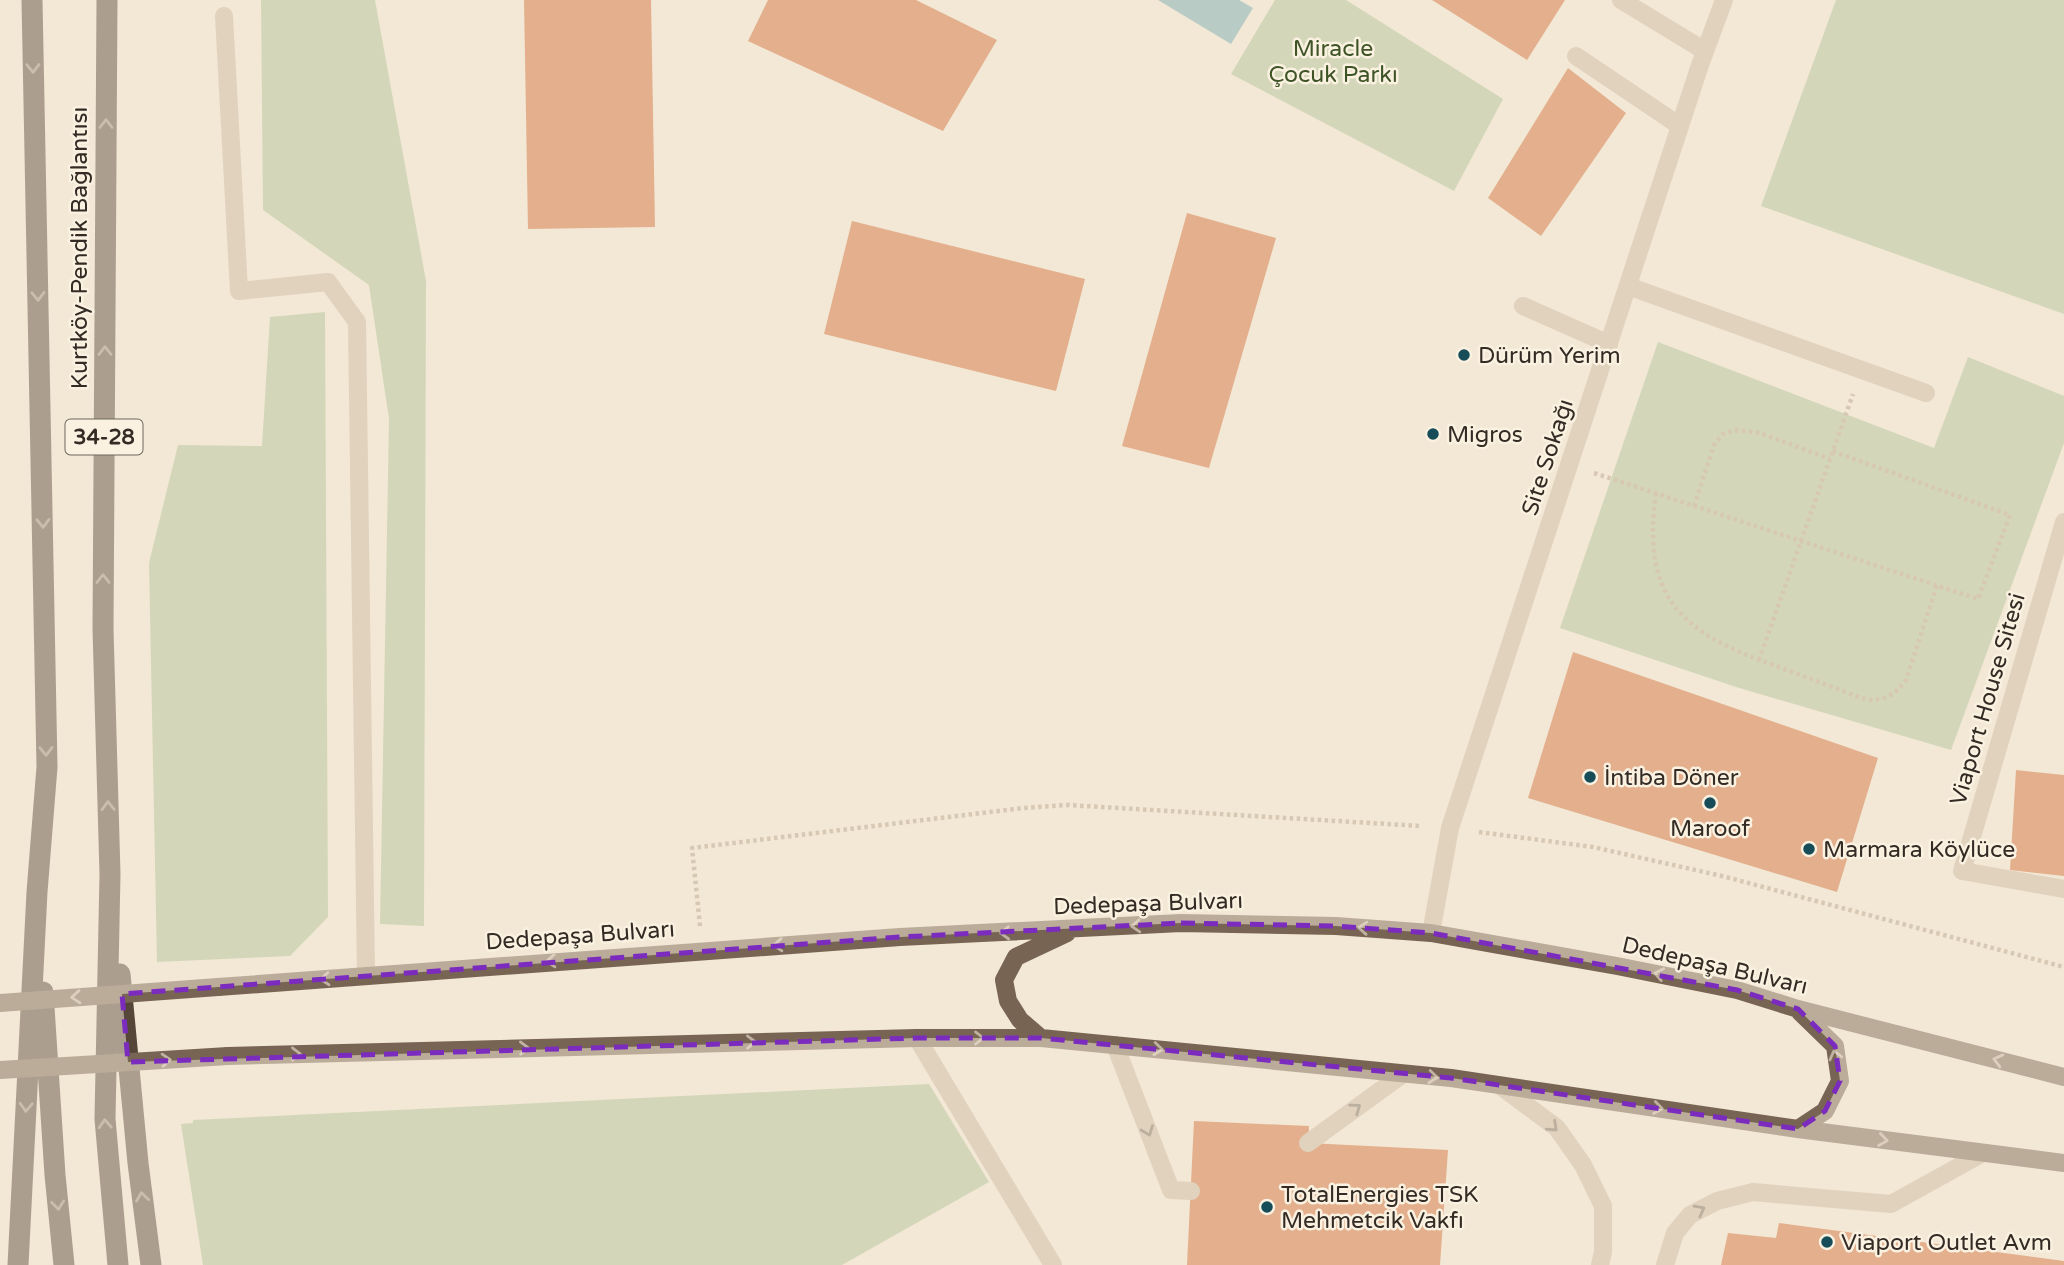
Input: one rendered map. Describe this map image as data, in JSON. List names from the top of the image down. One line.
{"streets":{"highway":["Kurtköy-Pendik Bağlantısı","34-28"],"main road":["Dedepaşa Bulvarı"],"street":["Site Sokağı","Viaport House Sitesi"]},"crossings":[["Site Sokağı","Dedepaşa Bulvarı"]],"parks":["Miracle Çocuk Parkı"],"places":["Dürüm Yerim","Migros","İntiba Döner","Maroof","Marmara Köylüce","TotalEnergies TSK Mehmetcik Vakfı","Viaport Outlet Avm"]}
